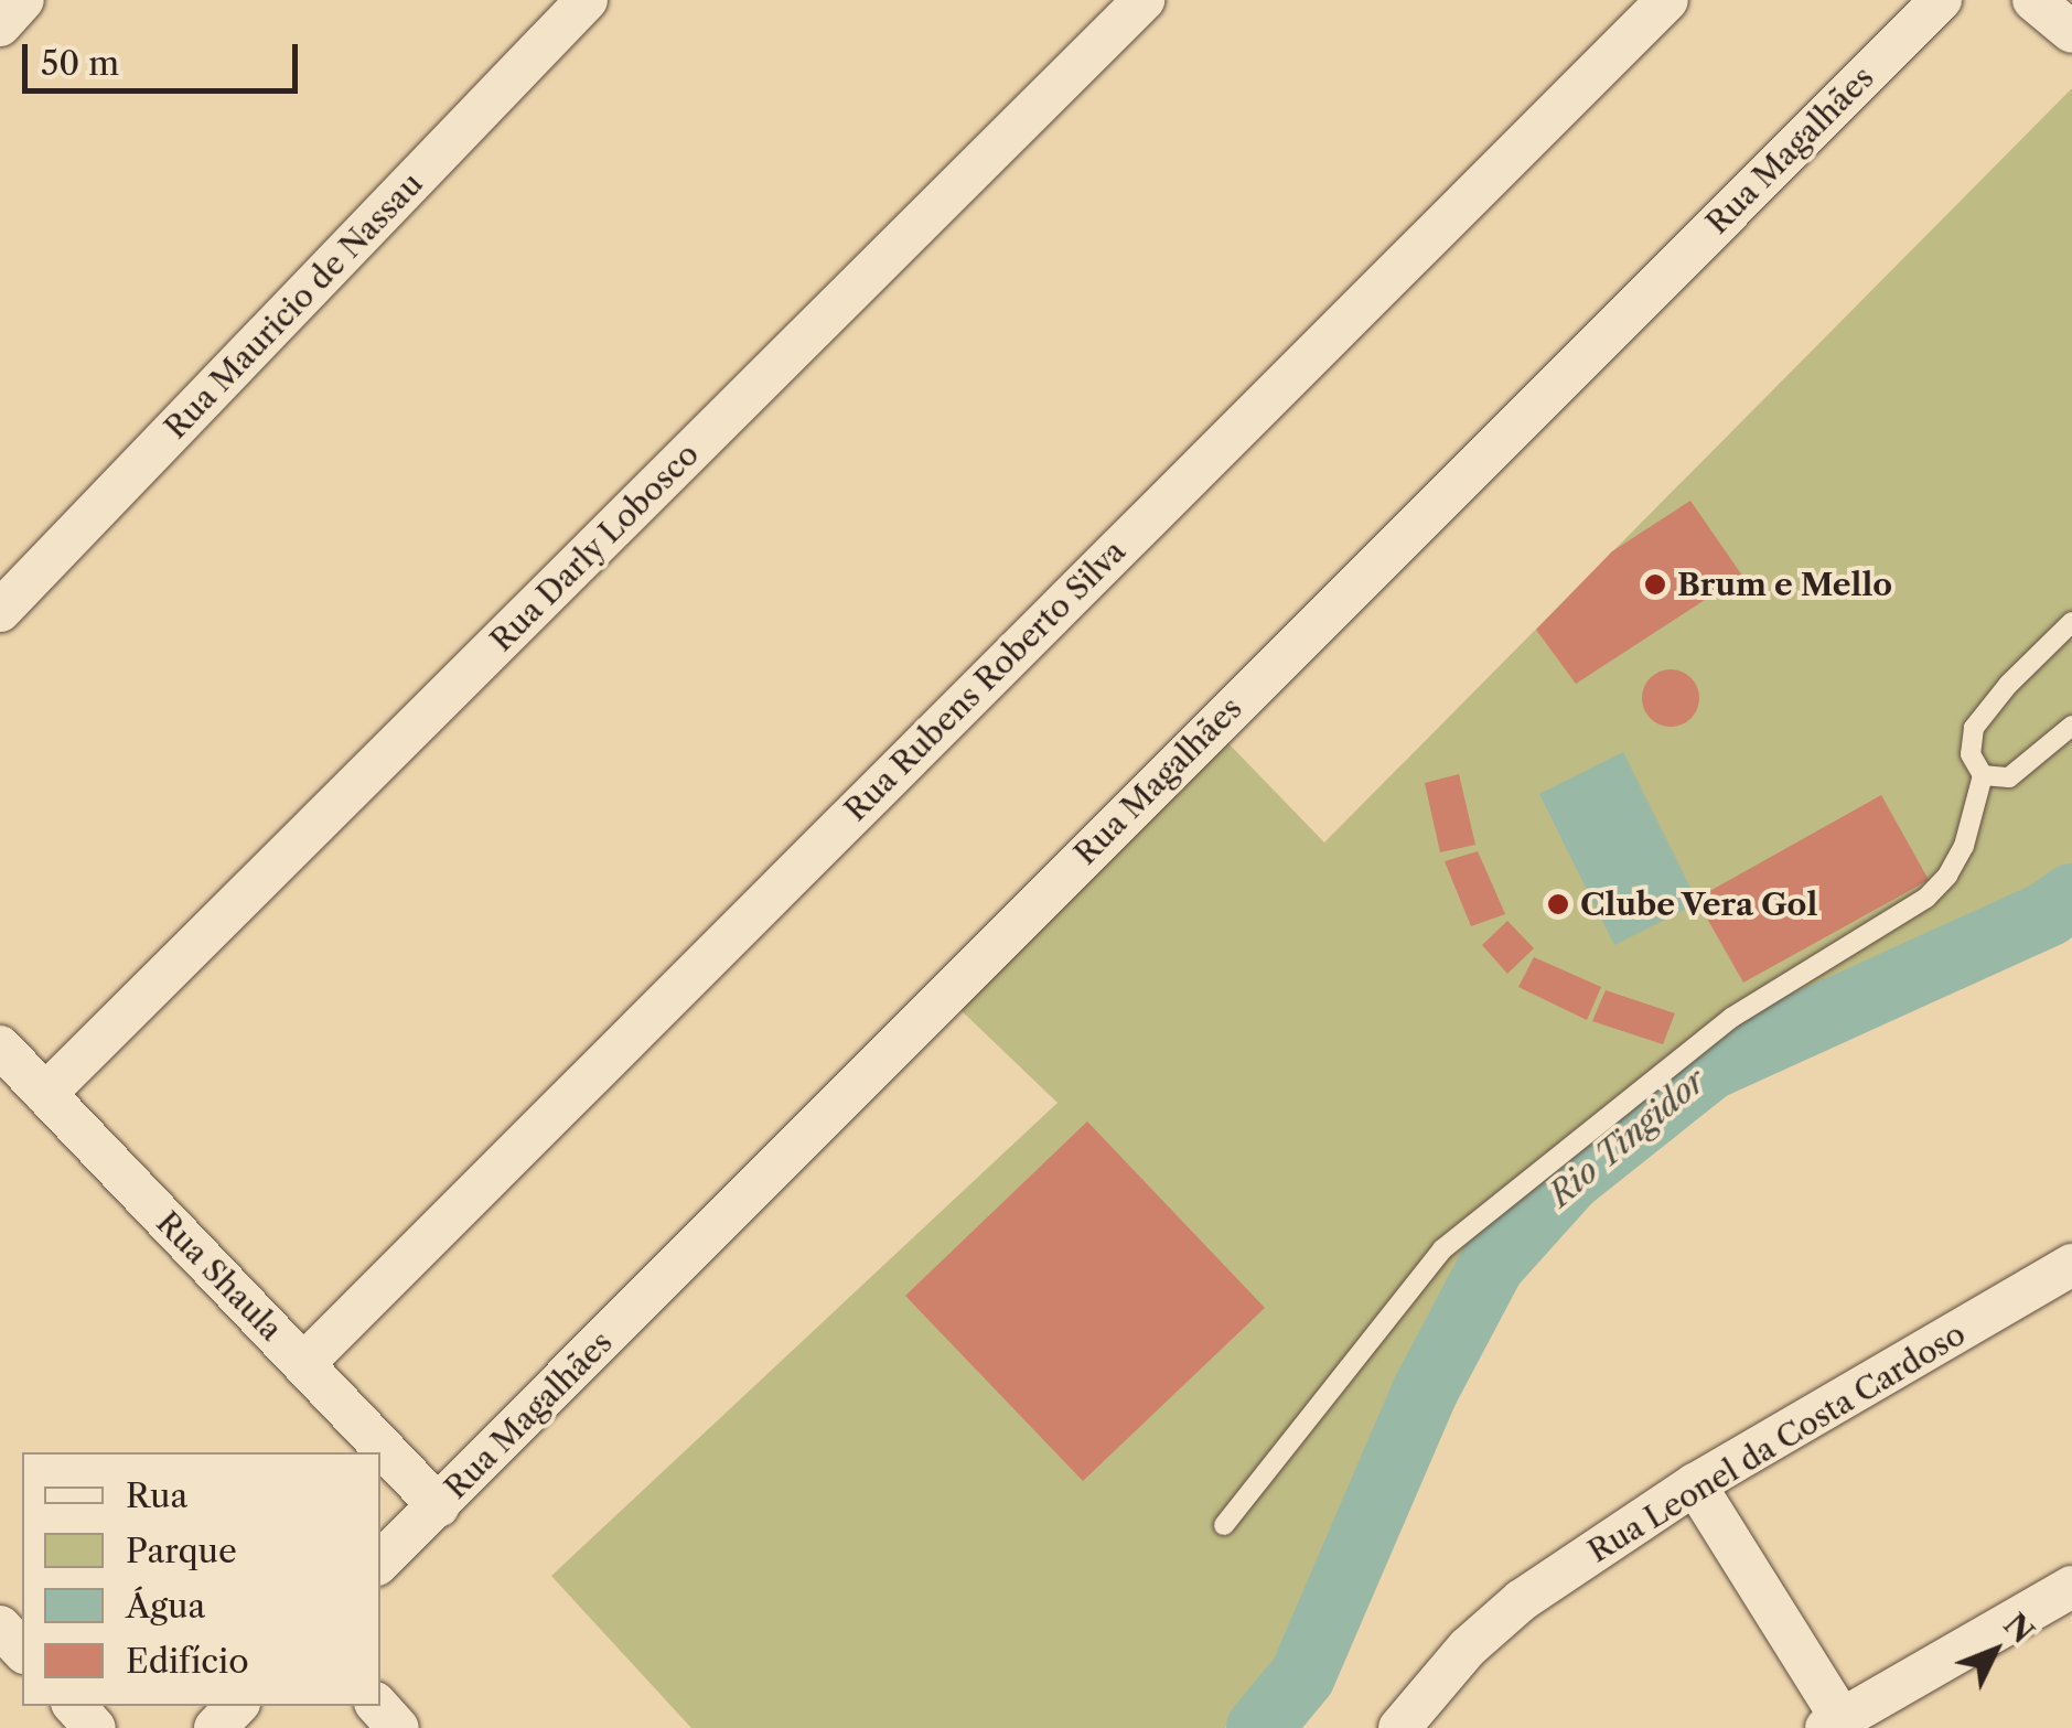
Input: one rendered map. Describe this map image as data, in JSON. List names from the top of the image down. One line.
{"streets":{"street":["Rua Magalhães","Rua Mauricio de Nassau","Rua Darly Lobosco","Rua Rubens Roberto Silva","Rua Shaula","Rua Leonel da Costa Cardoso"]},"crossings":[["Rua Magalhães","Rua Shaula"],["Rua Darly Lobosco","Rua Shaula"],["Rua Rubens Roberto Silva","Rua Shaula"]],"water":["Rio Tingidor"],"places":["Brum e Mello","Clube Vera Gol"],"legend":["Rua","Parque","Água","Edifício"],"scale_bar":"50 m","north":"top right"}
